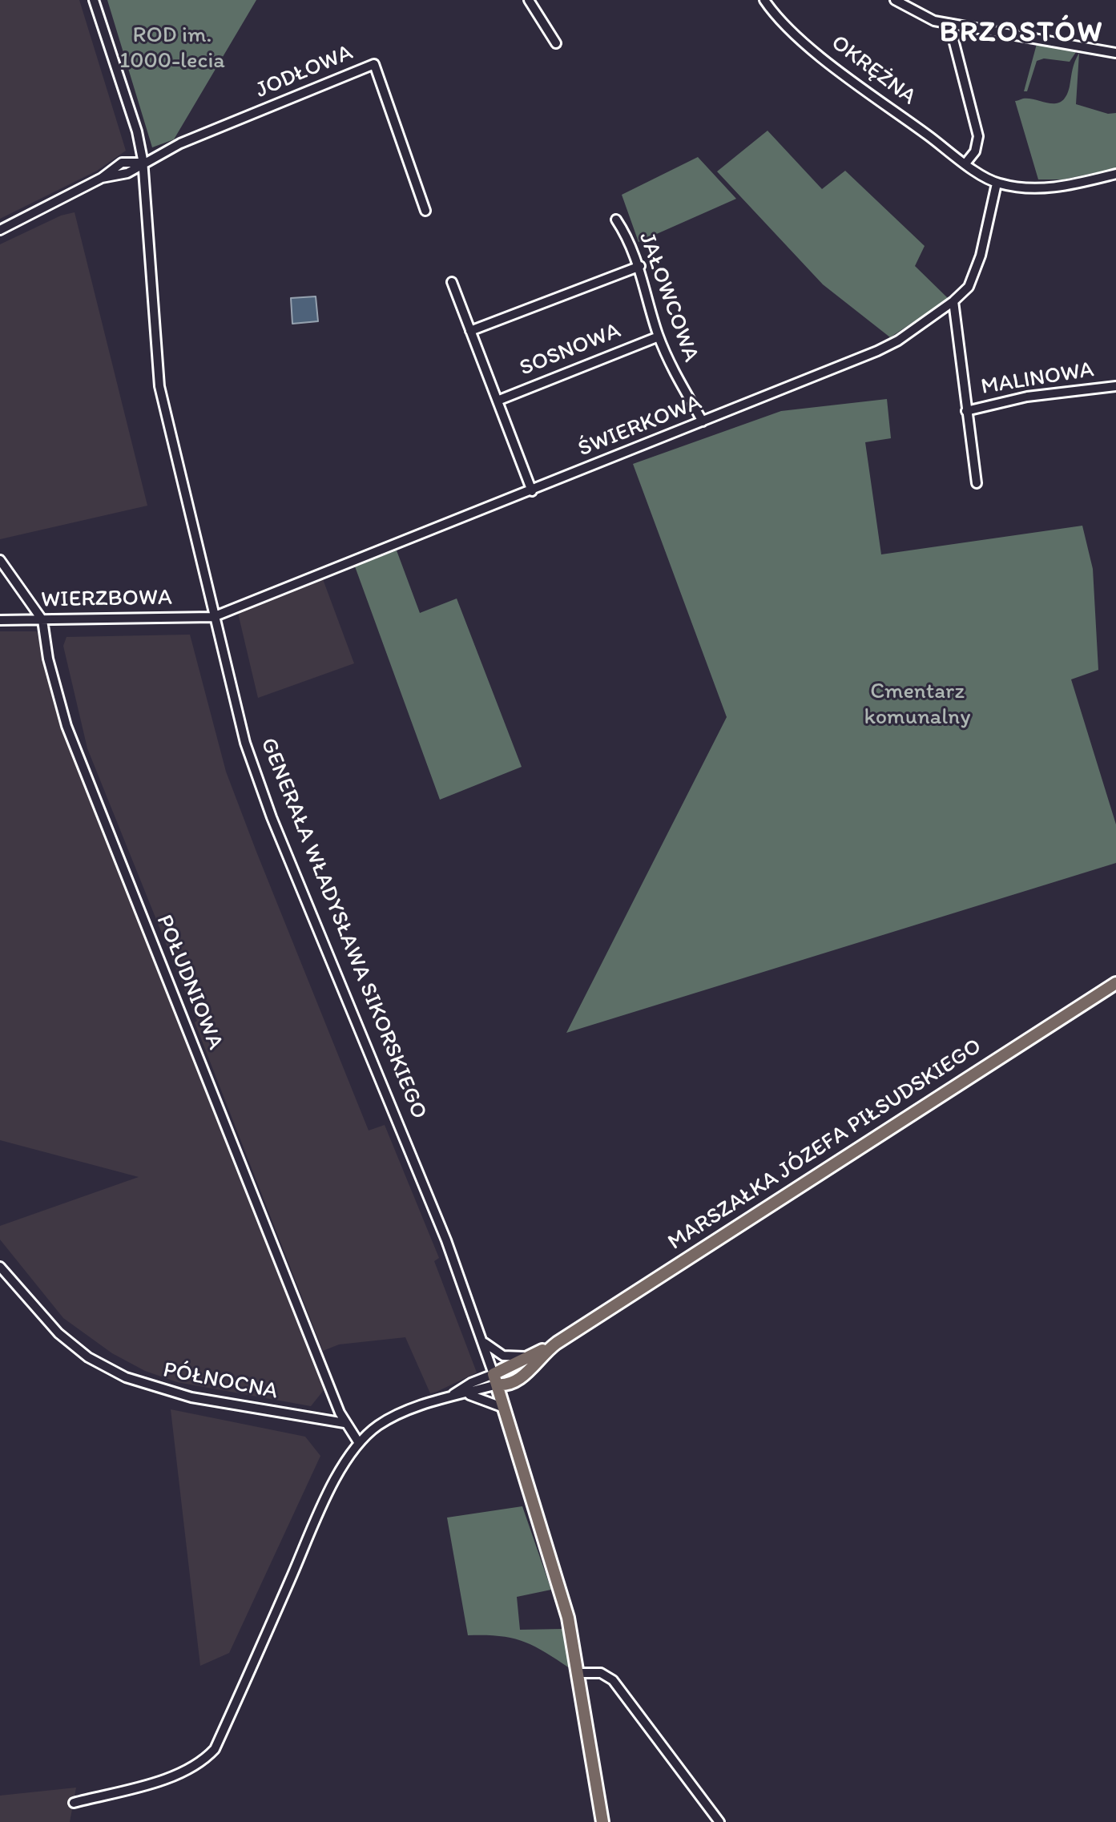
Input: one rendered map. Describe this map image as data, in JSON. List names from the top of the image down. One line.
{"streets":{"main road":["GENERAŁA WŁADYSŁAWA SIKORSKIEGO","MARSZAŁKA JÓZEFA PIŁSUDSKIEGO"],"street":["OKRĘŻNA","JODŁOWA","JAŁOWCOWA","SOSNOWA","MALINOWA","ŚWIERKOWA","WIERZBOWA","POŁUDNIOWA","PÓŁNOCNA"]},"crossings":[["OKRĘŻNA","ŚWIERKOWA"],["JODŁOWA","GENERAŁA WŁADYSŁAWA SIKORSKIEGO"],["JAŁOWCOWA","SOSNOWA"],["JAŁOWCOWA","ŚWIERKOWA"],["ŚWIERKOWA","WIERZBOWA"],["ŚWIERKOWA","GENERAŁA WŁADYSŁAWA SIKORSKIEGO"],["WIERZBOWA","GENERAŁA WŁADYSŁAWA SIKORSKIEGO"],["WIERZBOWA","POŁUDNIOWA"],["GENERAŁA WŁADYSŁAWA SIKORSKIEGO","MARSZAŁKA JÓZEFA PIŁSUDSKIEGO"],["POŁUDNIOWA","PÓŁNOCNA"]],"districts":["BRZOSTÓW"],"parks":["ROD im. 1000-lecia","Cmentarz komunalny"]}
